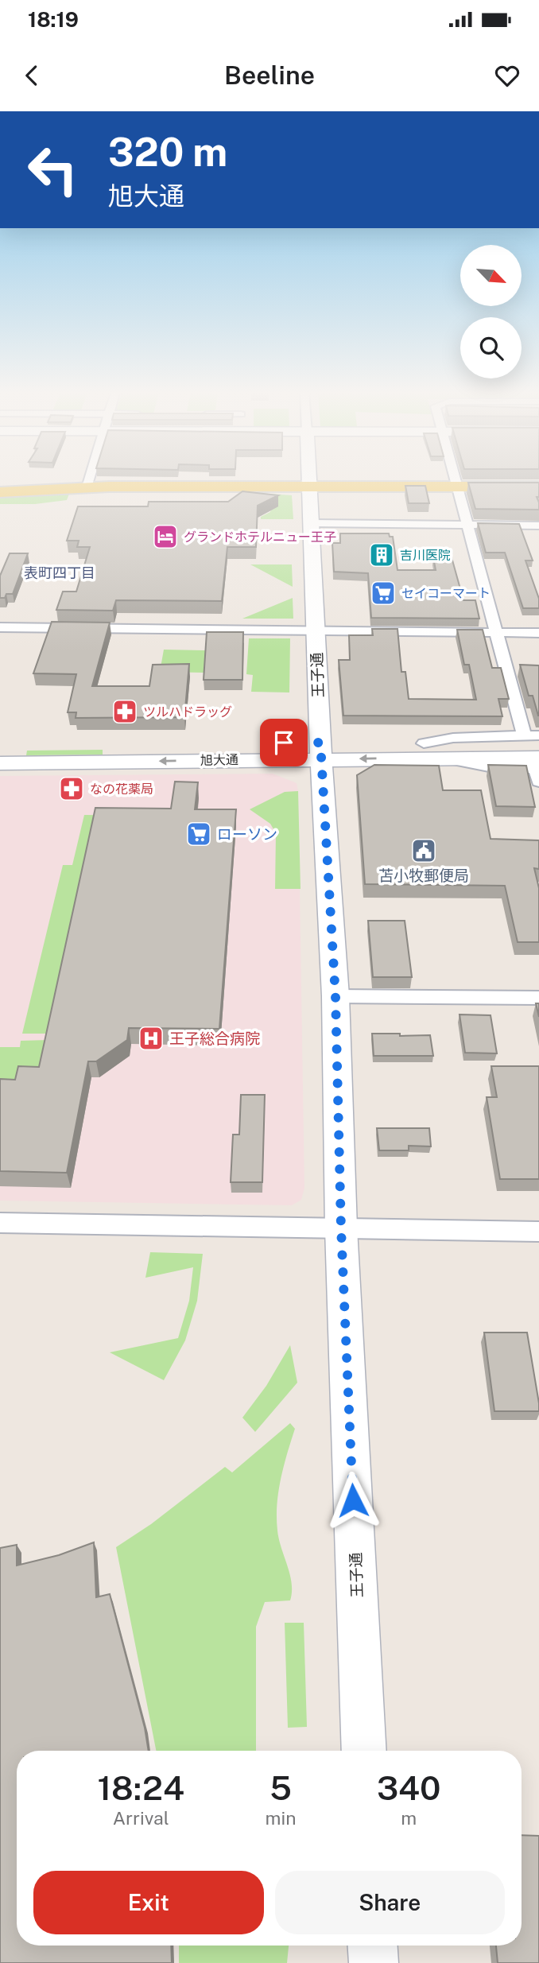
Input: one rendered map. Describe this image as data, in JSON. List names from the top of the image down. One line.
{"streets":{"street":["王子通","旭大通"]},"crossings":[["王子通","旭大通"]],"districts":["表町四丁目"],"places":{"hotel":["グランドホテルニュー王子"],"building":["吉川医院"],"supermarket":["セイコーマート","ローソン"],"pharmacy":["ツルハドラッグ","なの花薬局"],"public building":["苫小牧郵便局"],"hospital":["王子総合病院"]},"north":"bottom right","page":{"status":"18:19","header":"Beeline","turn":["320 m","旭大通"],"eta":["18:24","Arrival","5","min","340","m"],"buttons":["Exit","Share"]}}
